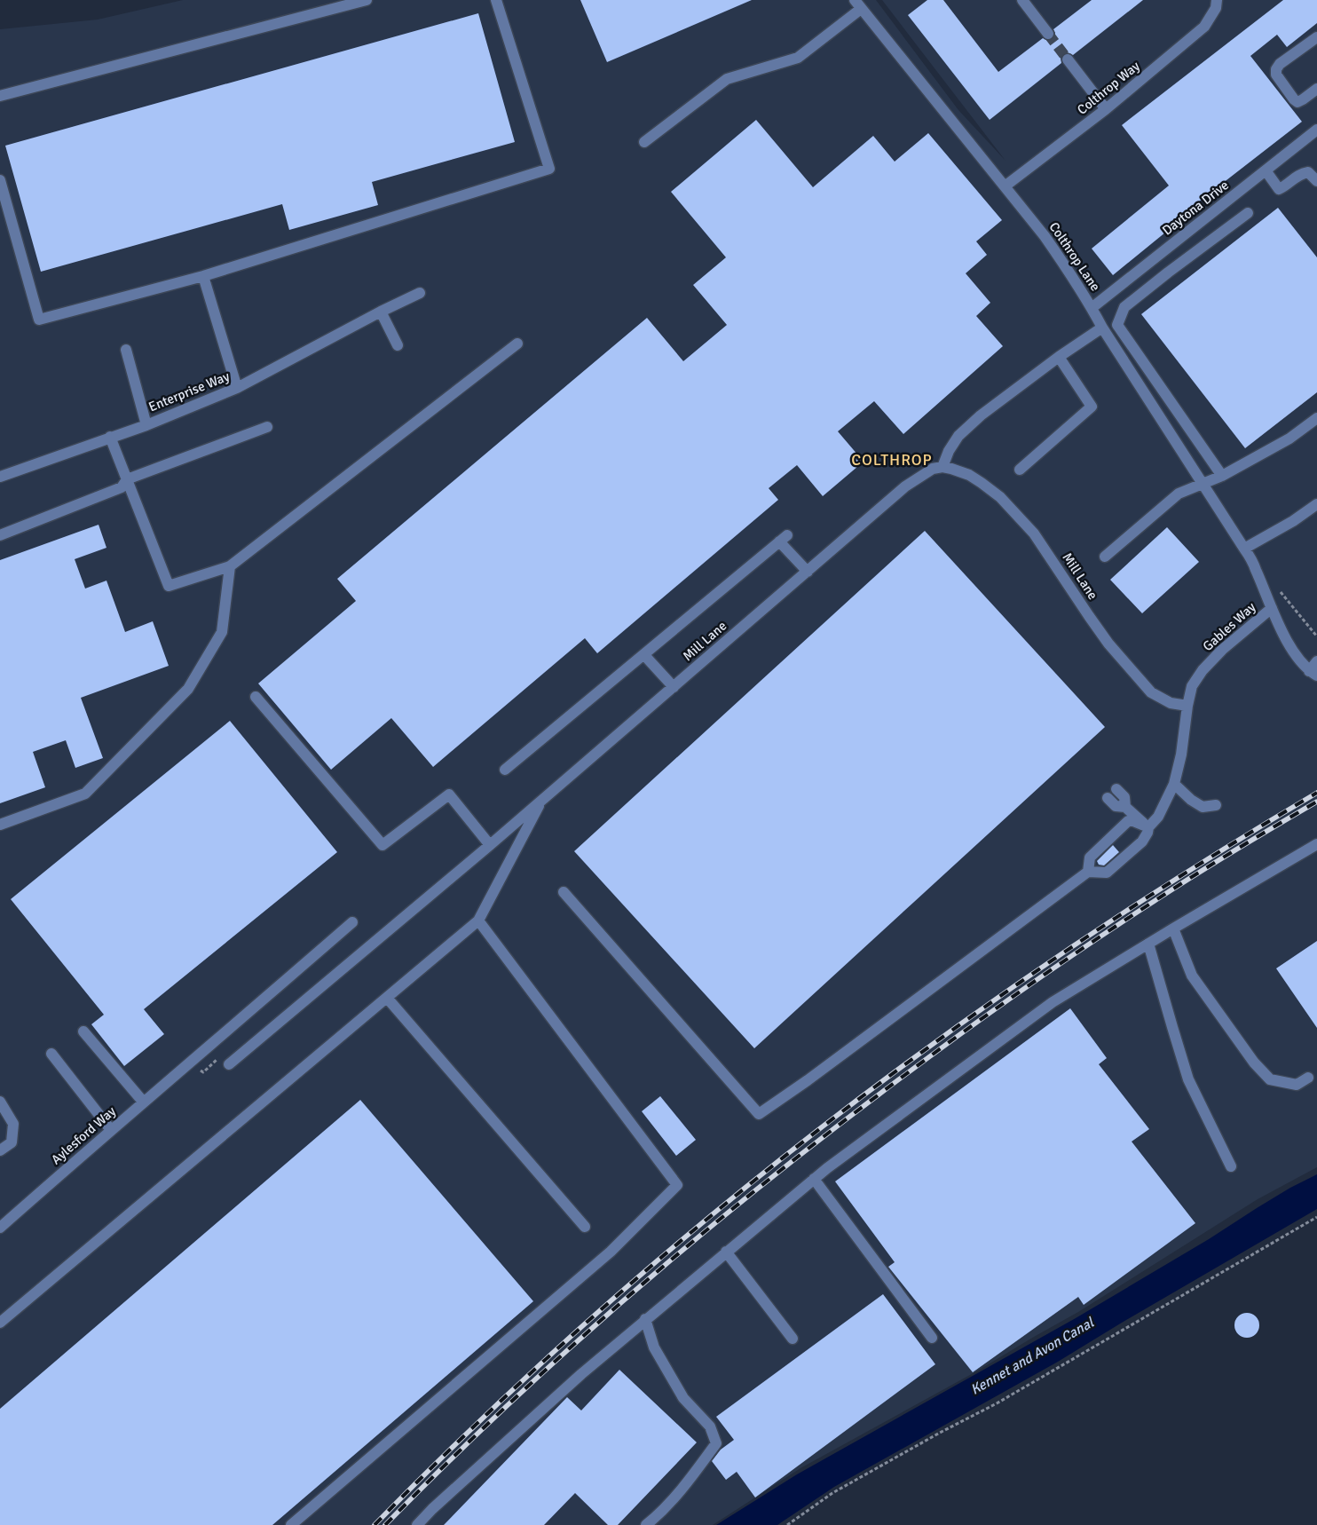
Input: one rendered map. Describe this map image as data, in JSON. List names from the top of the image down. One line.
{"streets":{"street":["Colthrop Way","Daytona Drive","Colthrop Lane","Enterprise Way","Mill Lane","Gables Way","Aylesford Way"]},"crossings":[["Colthrop Way","Colthrop Lane"],["Daytona Drive","Colthrop Lane"],["Colthrop Lane","Gables Way"],["Mill Lane","Gables Way"]],"districts":["COLTHROP"],"water":["Kennet and Avon Canal"]}
